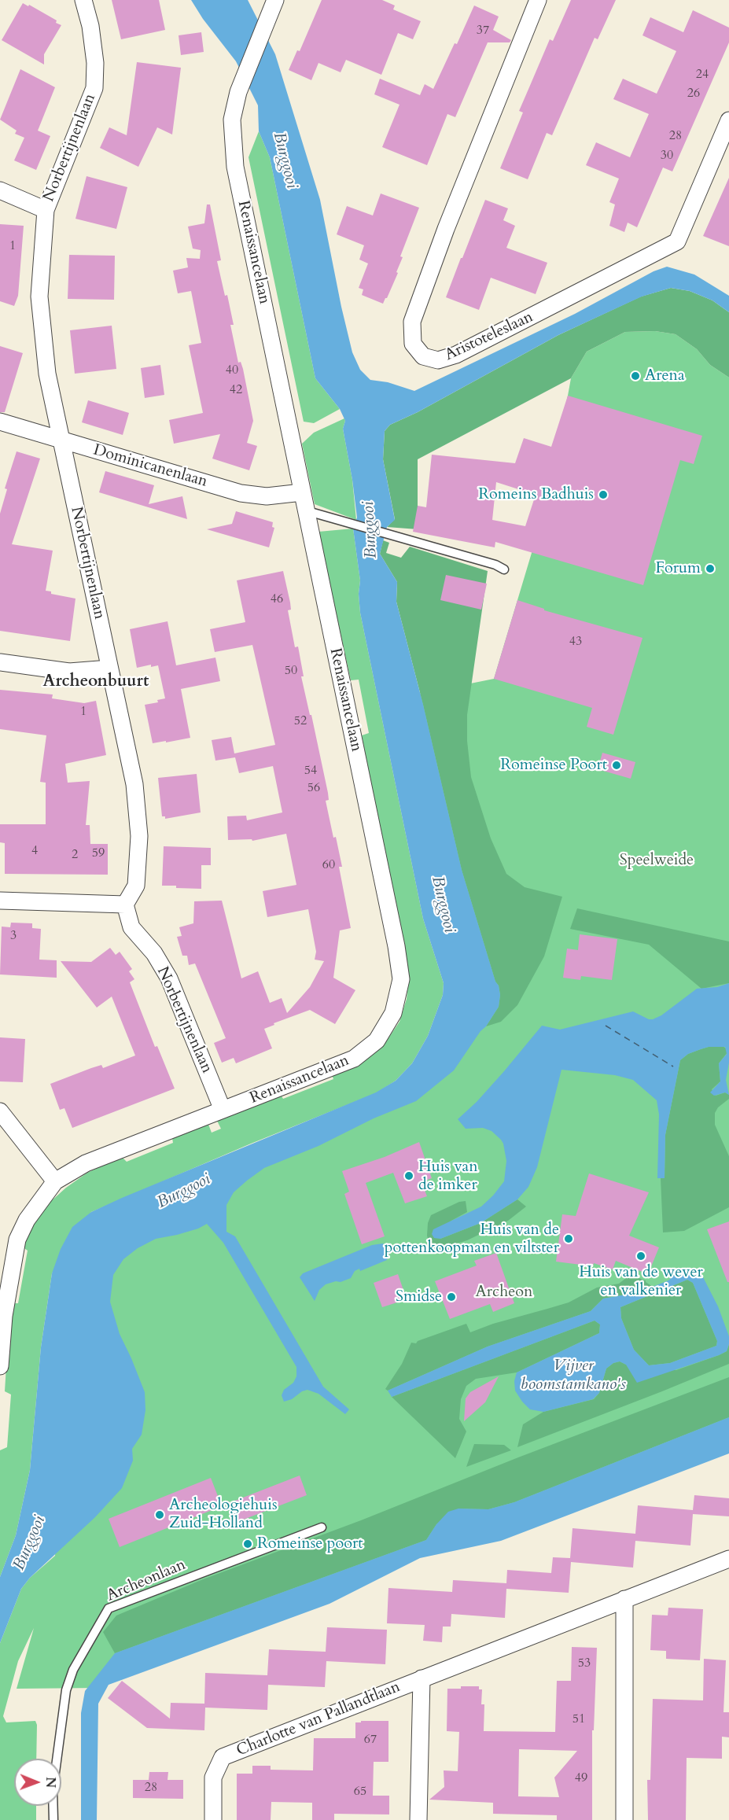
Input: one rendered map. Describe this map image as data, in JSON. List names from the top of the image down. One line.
{"streets":{"street":["Norbertijnenlaan","Renaissancelaan","Aristoteleslaan","Dominicanenlaan","Charlotte van Pallandtlaan"],"lane":["Archeonlaan"]},"crossings":[["Norbertijnenlaan","Renaissancelaan"],["Norbertijnenlaan","Dominicanenlaan"],["Renaissancelaan","Dominicanenlaan"]],"districts":["Archeonbuurt"],"water":["Burggooi","Vijver boomstamkano's"],"parks":["Speelweide","Archeon"],"places":["Arena","Romeins Badhuis","Forum","Romeinse Poort","Huis van de imker","Huis van de pottenkoopman en viltster","Huis van de wever en valkenier","Smidse","Archeologiehuis Zuid-Holland","Romeinse poort"],"house_numbers":["37","24","26","28","30","1","40","42","46","43","50","1","52","54","56","4","59","2","60","3","53","51","67","49","28","65"],"north":"right"}
